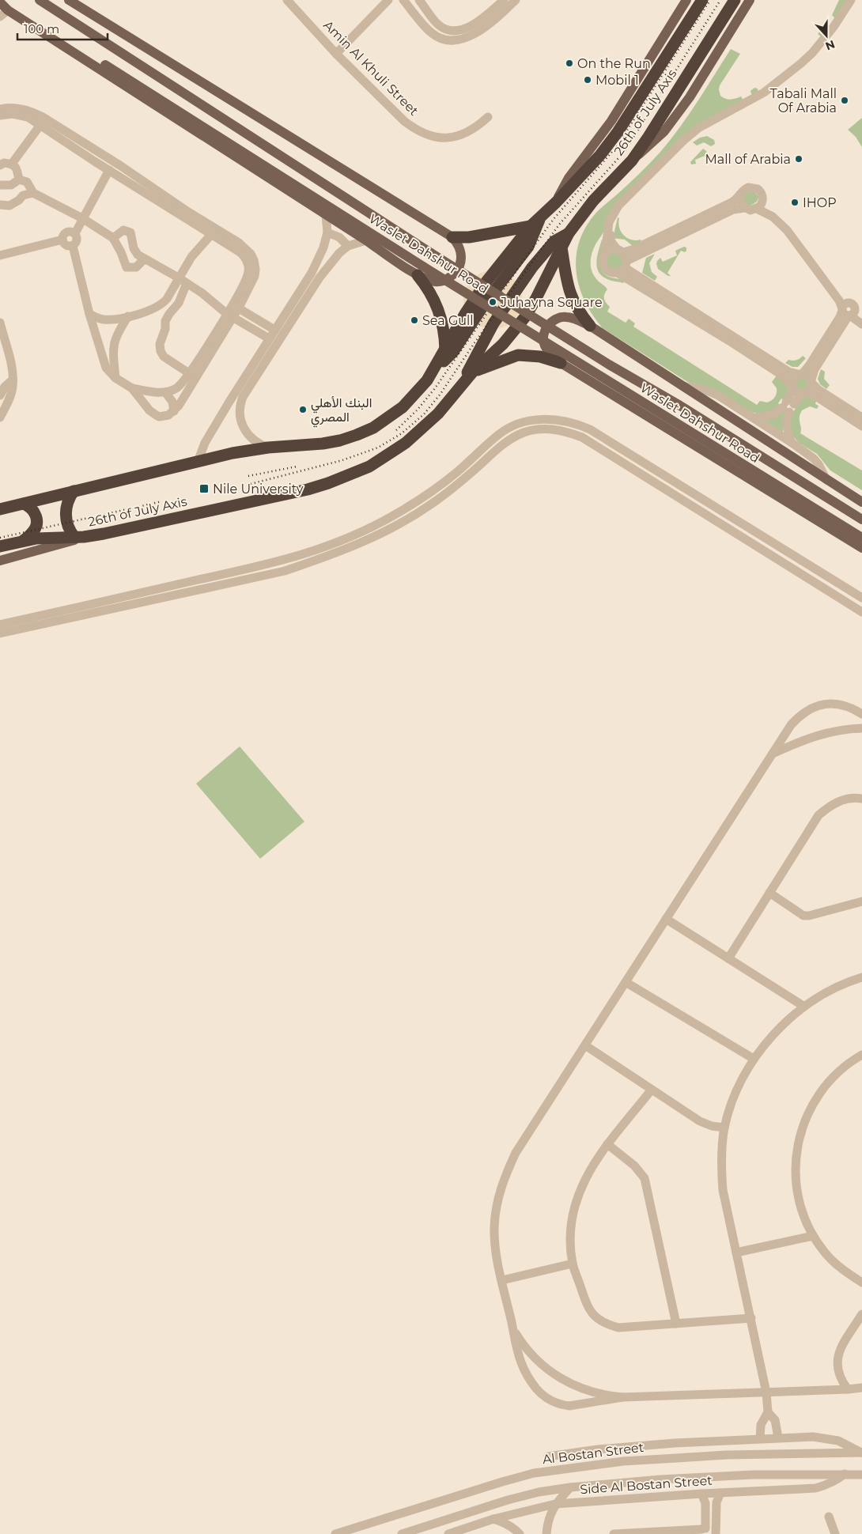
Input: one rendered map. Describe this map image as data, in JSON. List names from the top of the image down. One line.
{"streets":{"highway":["26th of July Axis"],"main road":["Waslet Dahshur Road"],"street":["Amin Al Khuli Street","Al Bostan Street","Side Al Bostan Street"]},"places":{"other":["On the Run","Mobil 1","Tabali Mall Of Arabia","Mall of Arabia","IHOP","Juhayna Square","Sea Gull","البنك الأهلي المصري"],"transit":["Nile University"]},"scale_bar":"100 m","north":"bottom"}
